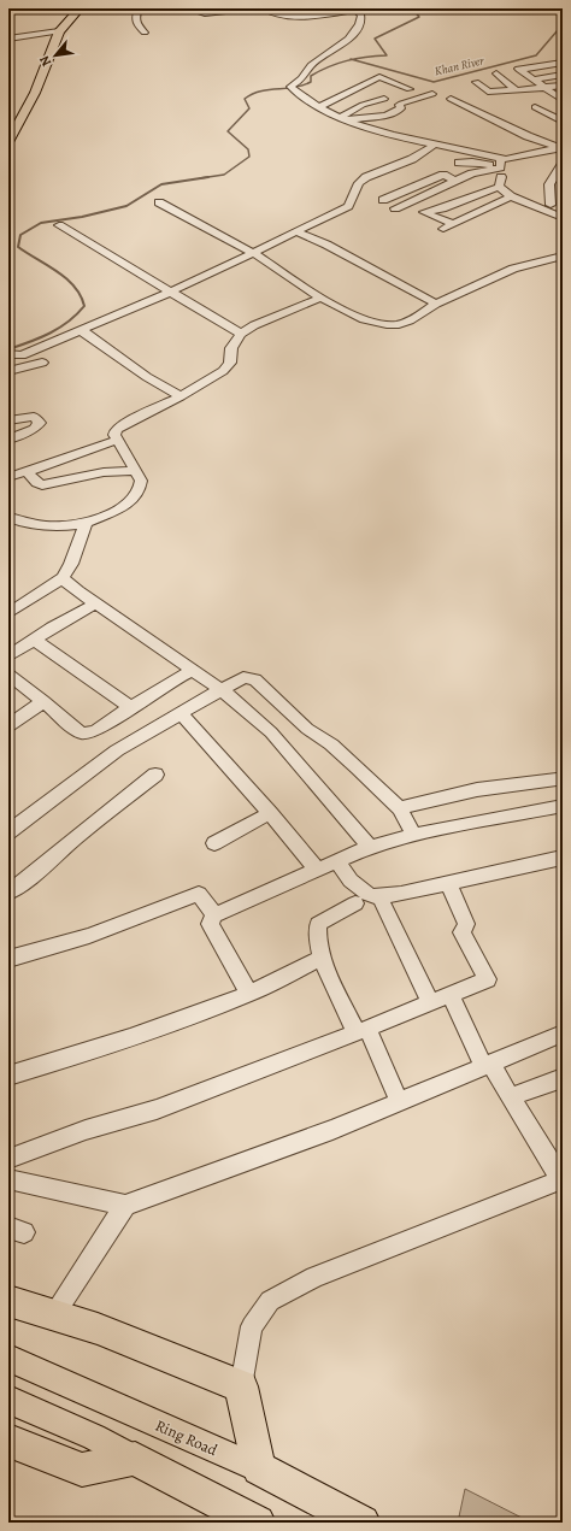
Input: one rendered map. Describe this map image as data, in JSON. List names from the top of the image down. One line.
{"streets":{"highway":["Ring Road"]},"water":["Khan River"],"north":"bottom left"}
